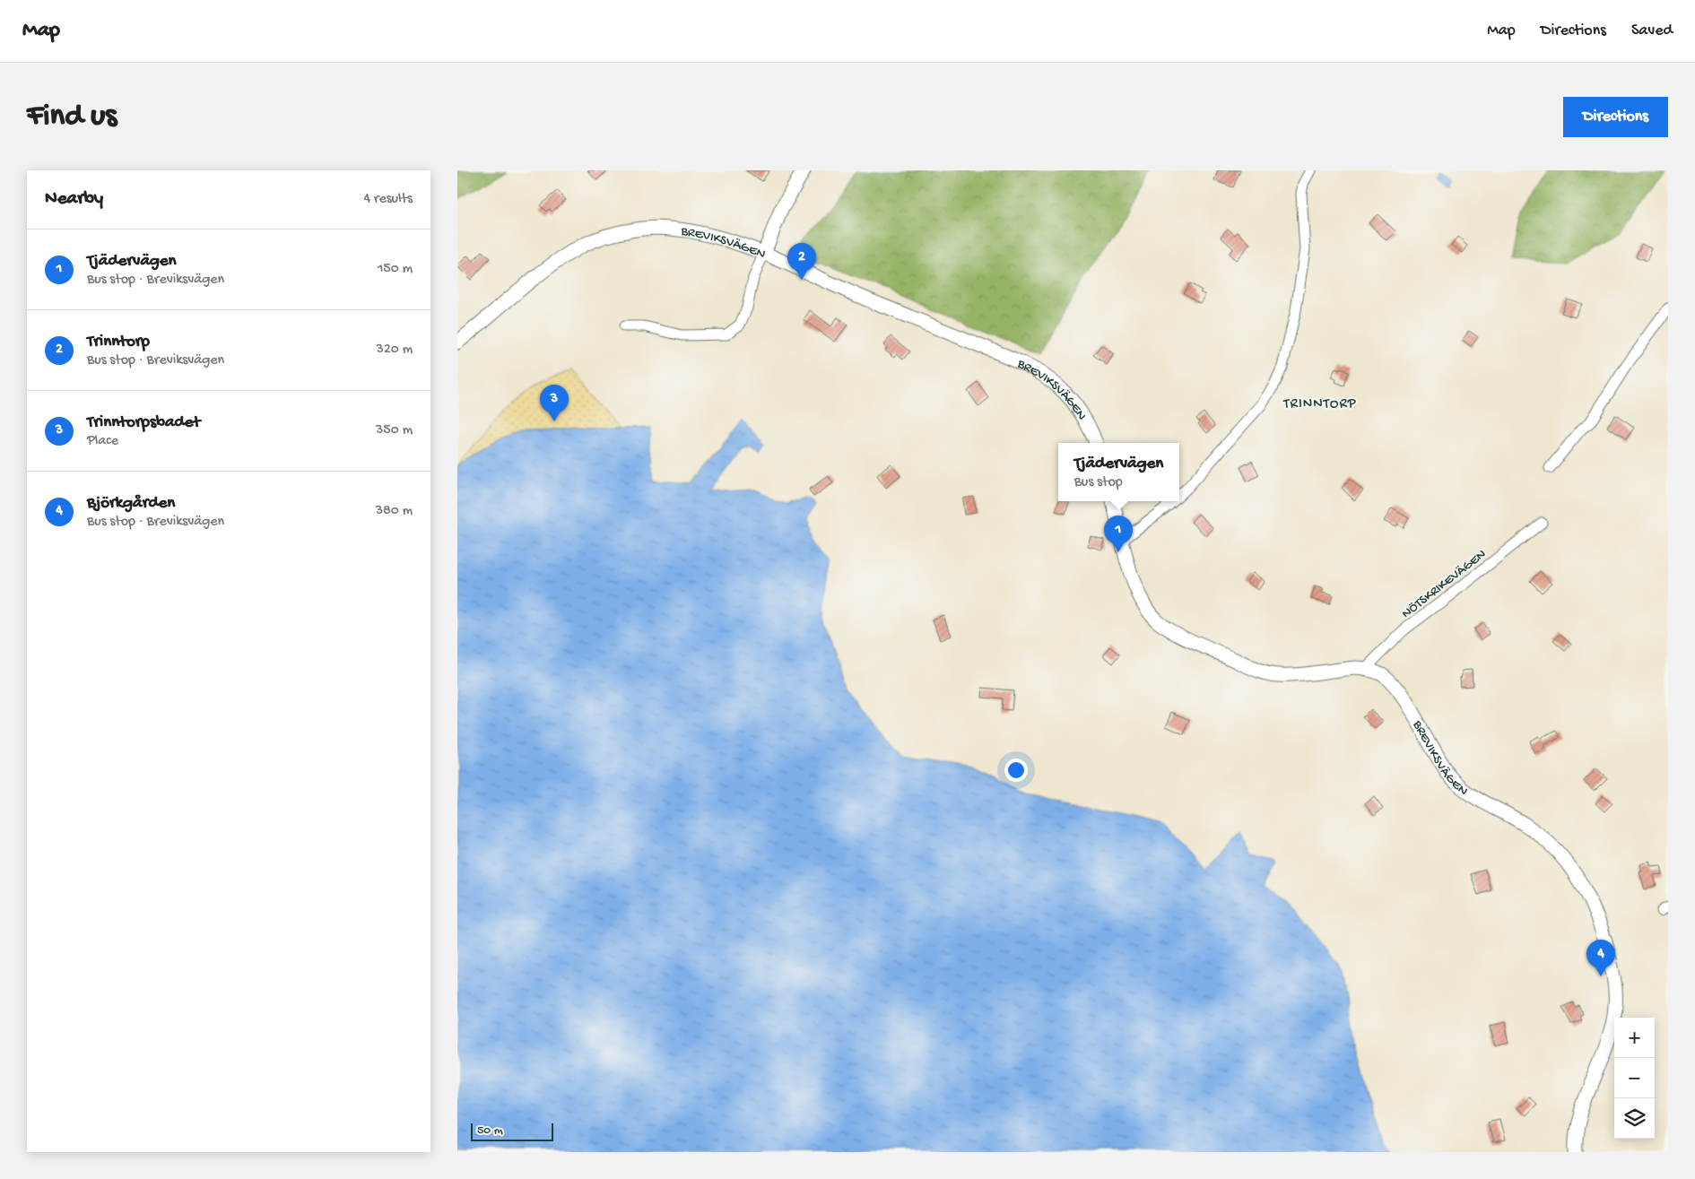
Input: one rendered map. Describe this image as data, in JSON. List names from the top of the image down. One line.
{"streets":{"main road":["BREVIKSVÄGEN"],"street":["NÖTSKRIKEVÄGEN"]},"crossings":[["BREVIKSVÄGEN","NÖTSKRIKEVÄGEN"]],"districts":["TRINNTORP"],"scale_bar":"50 m","page":{"header":"Map","nav":["Map","Directions","Saved"],"buttons":"Directions","title":"Find us","heading":["Nearby","4 results"],"list":[{"mark":"1","name":"Tjädervägen","note":"Bus stop · Breviksvägen","value":"150 m"},{"mark":"2","name":"Trinntorp","note":"Bus stop · Breviksvägen","value":"320 m"},{"mark":"3","name":"Trinntorpsbadet","note":"Place","value":"350 m"},{"mark":"4","name":"Björkgården","note":"Bus stop · Breviksvägen","value":"380 m"}],"pins":["2","3","1","4"],"popup":["Tjädervägen","Bus stop"],"map_buttons":["+","−"],"scale":"50 m"}}
